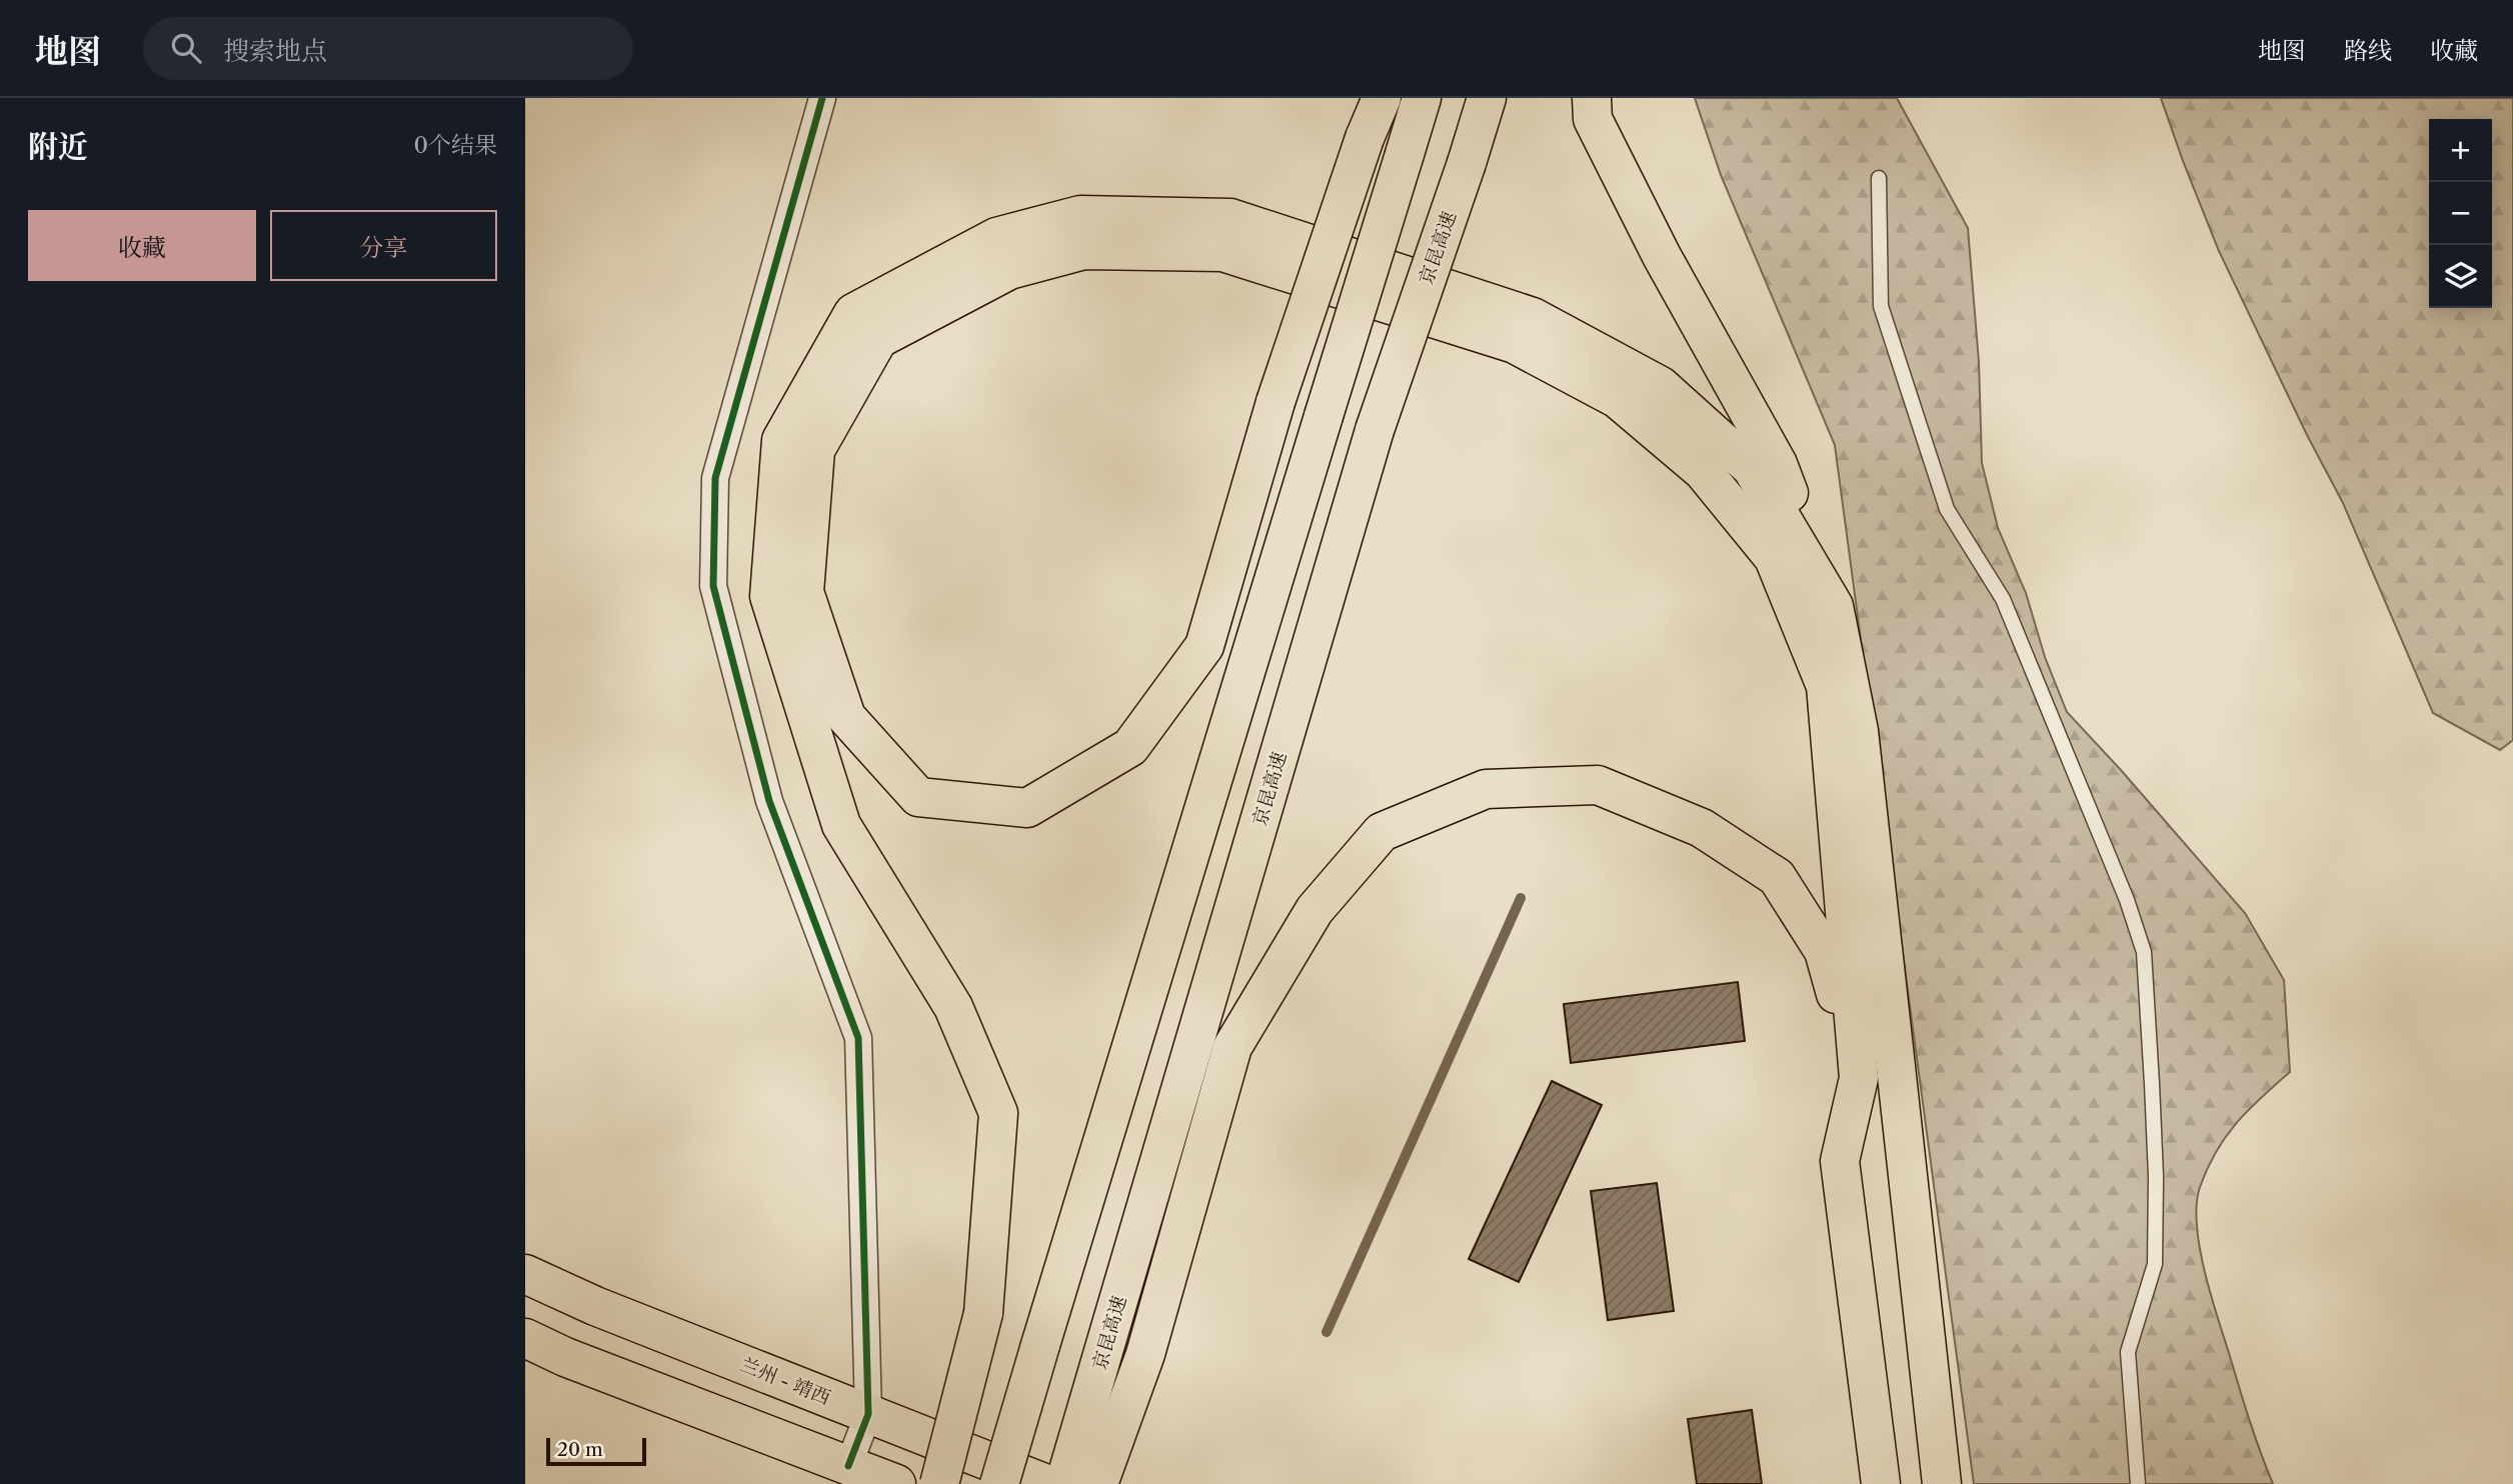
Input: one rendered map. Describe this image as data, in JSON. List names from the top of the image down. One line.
{"streets":{"highway":["京昆高速","兰州 - 靖西"]},"scale_bar":"20 m","page":{"header":"地图","search":"搜索地点","nav":["地图","路线","收藏"],"heading":["附近","0个结果"],"map_buttons":["+","−"],"buttons":["收藏","分享"],"scale":"20 m"}}
